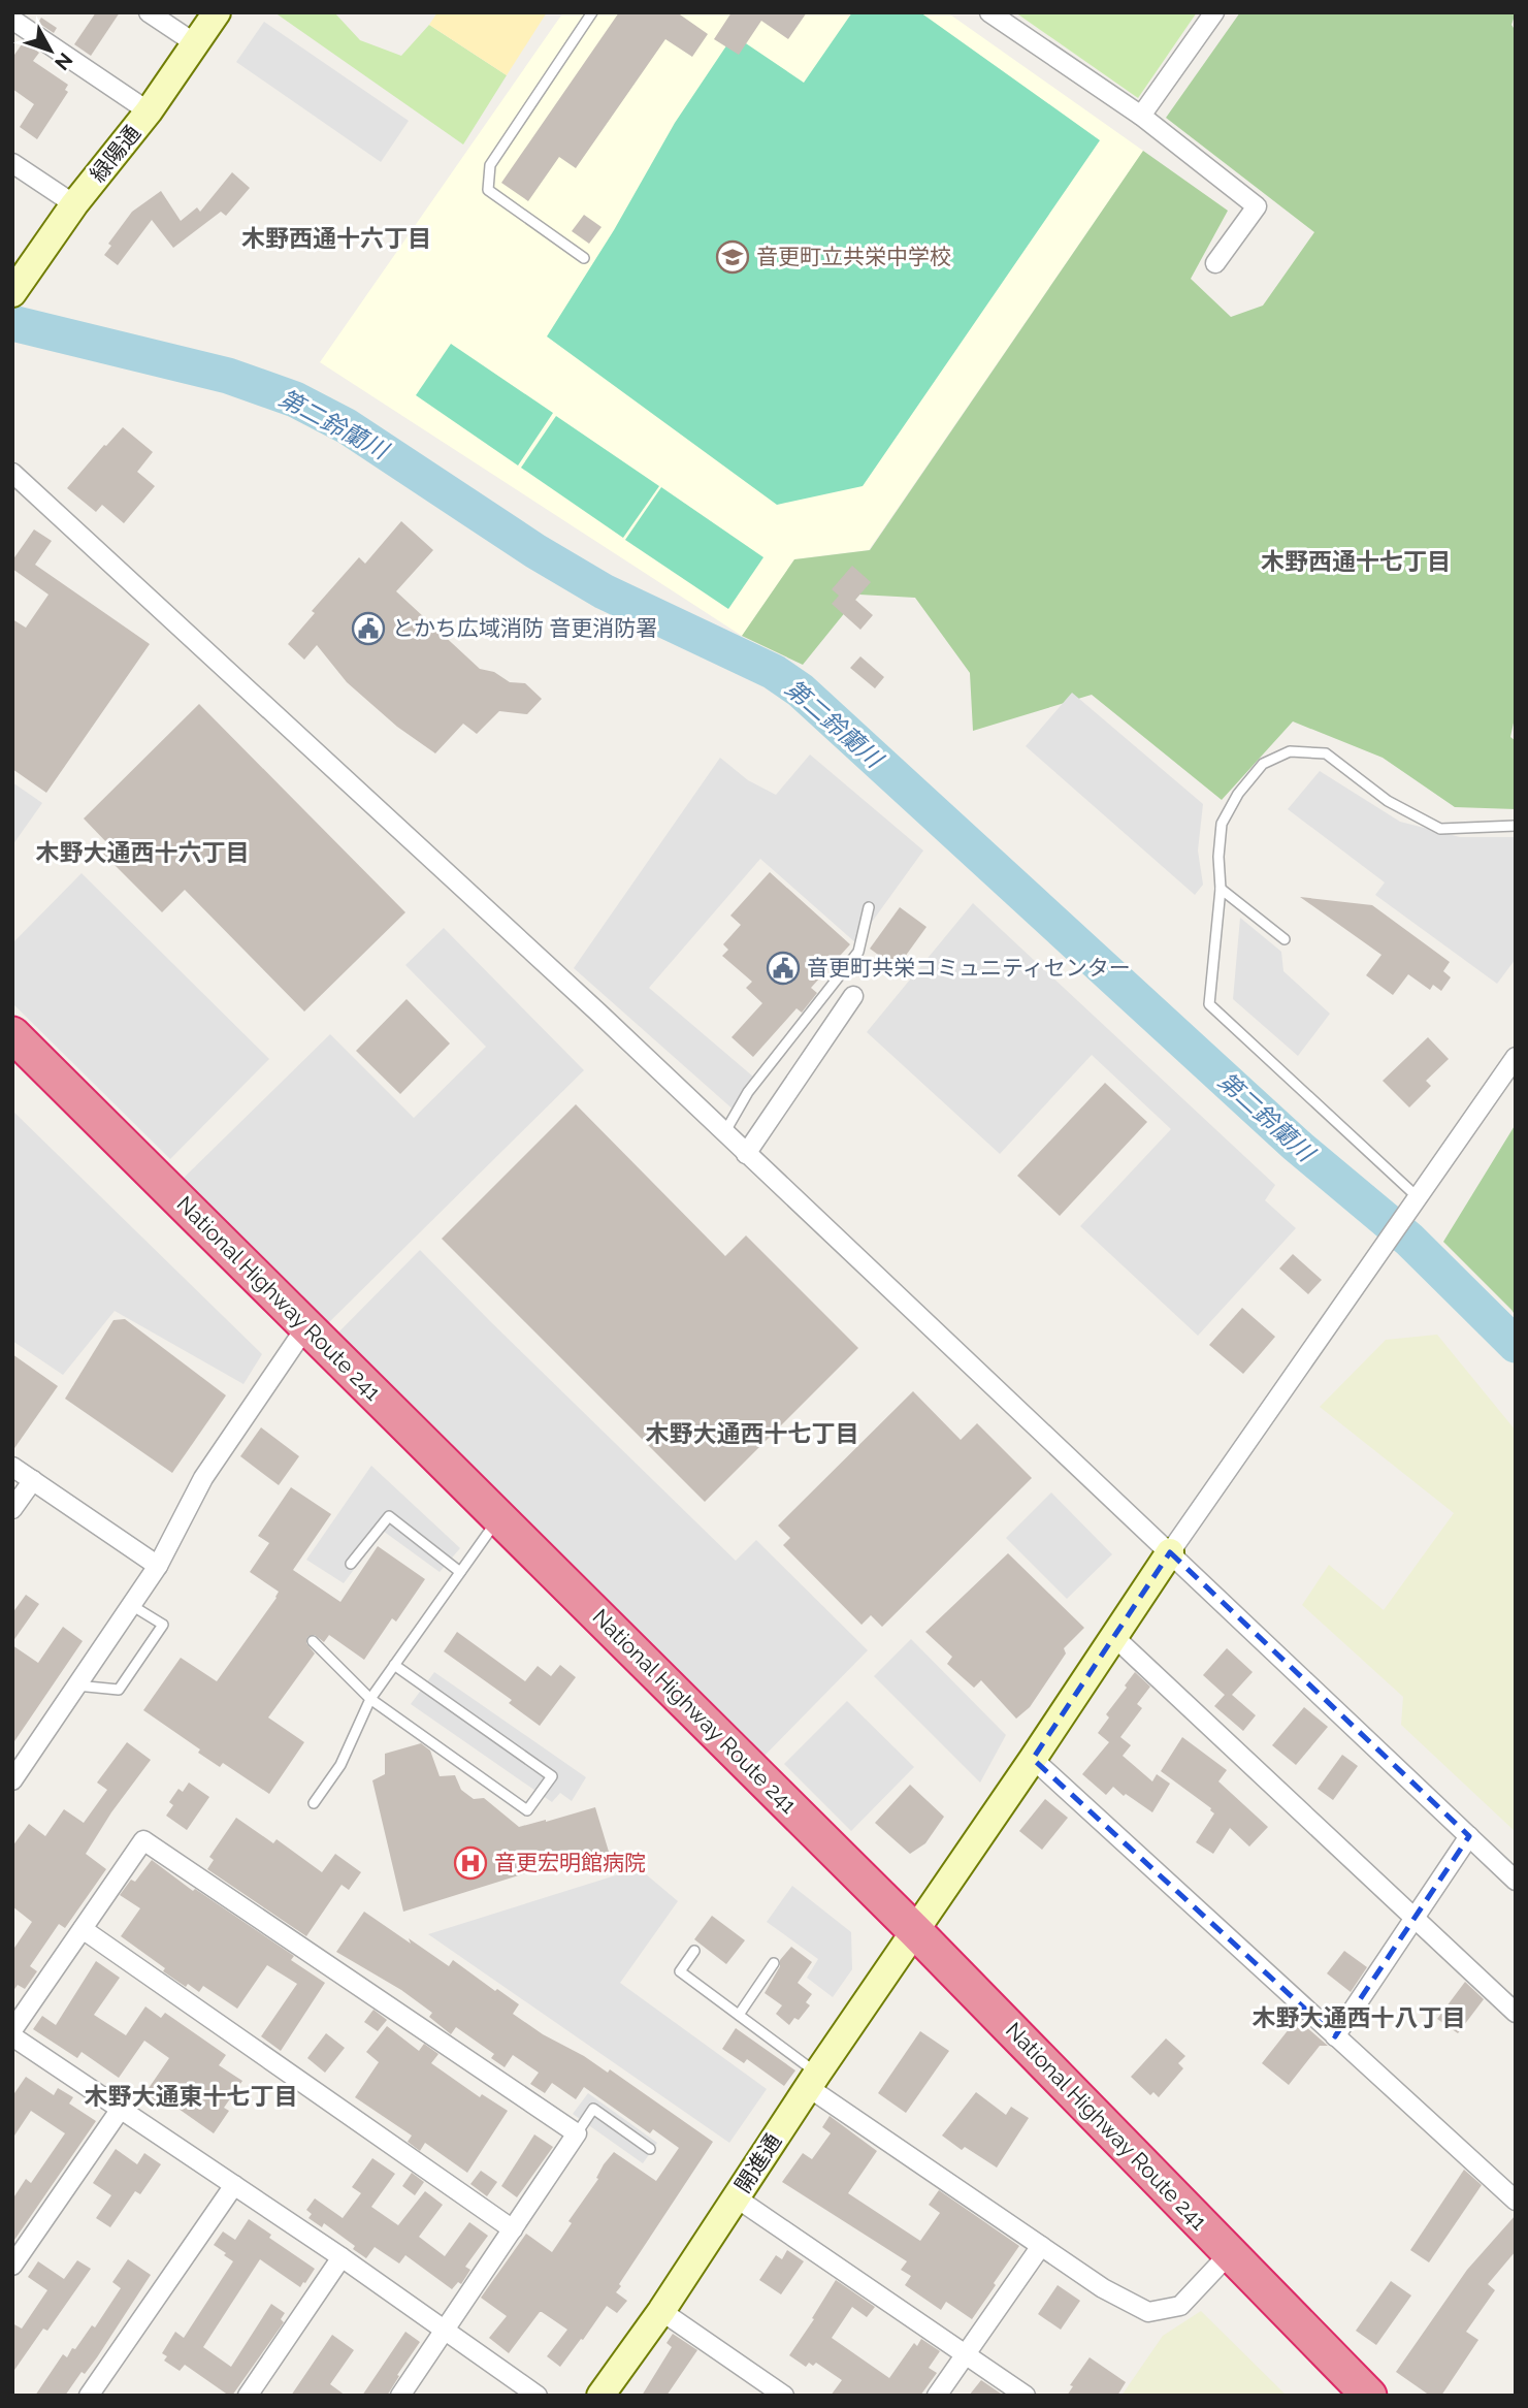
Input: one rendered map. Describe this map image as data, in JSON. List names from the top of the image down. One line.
{"streets":{"highway":["National Highway Route 241"],"street":["緑陽通","開進通"]},"crossings":[["National Highway Route 241","開進通"]],"districts":["木野西通十六丁目","木野西通十七丁目","木野大通西十六丁目","木野大通西十七丁目","木野大通西十八丁目","木野大通東十七丁目"],"water":["第二鈴蘭川"],"places":{"school or university":["音更町立共栄中学校"],"public building":["とかち広域消防 音更消防署","音更町共栄コミュニティセンター"],"hospital":["音更宏明館病院"]},"north":"bottom right"}
